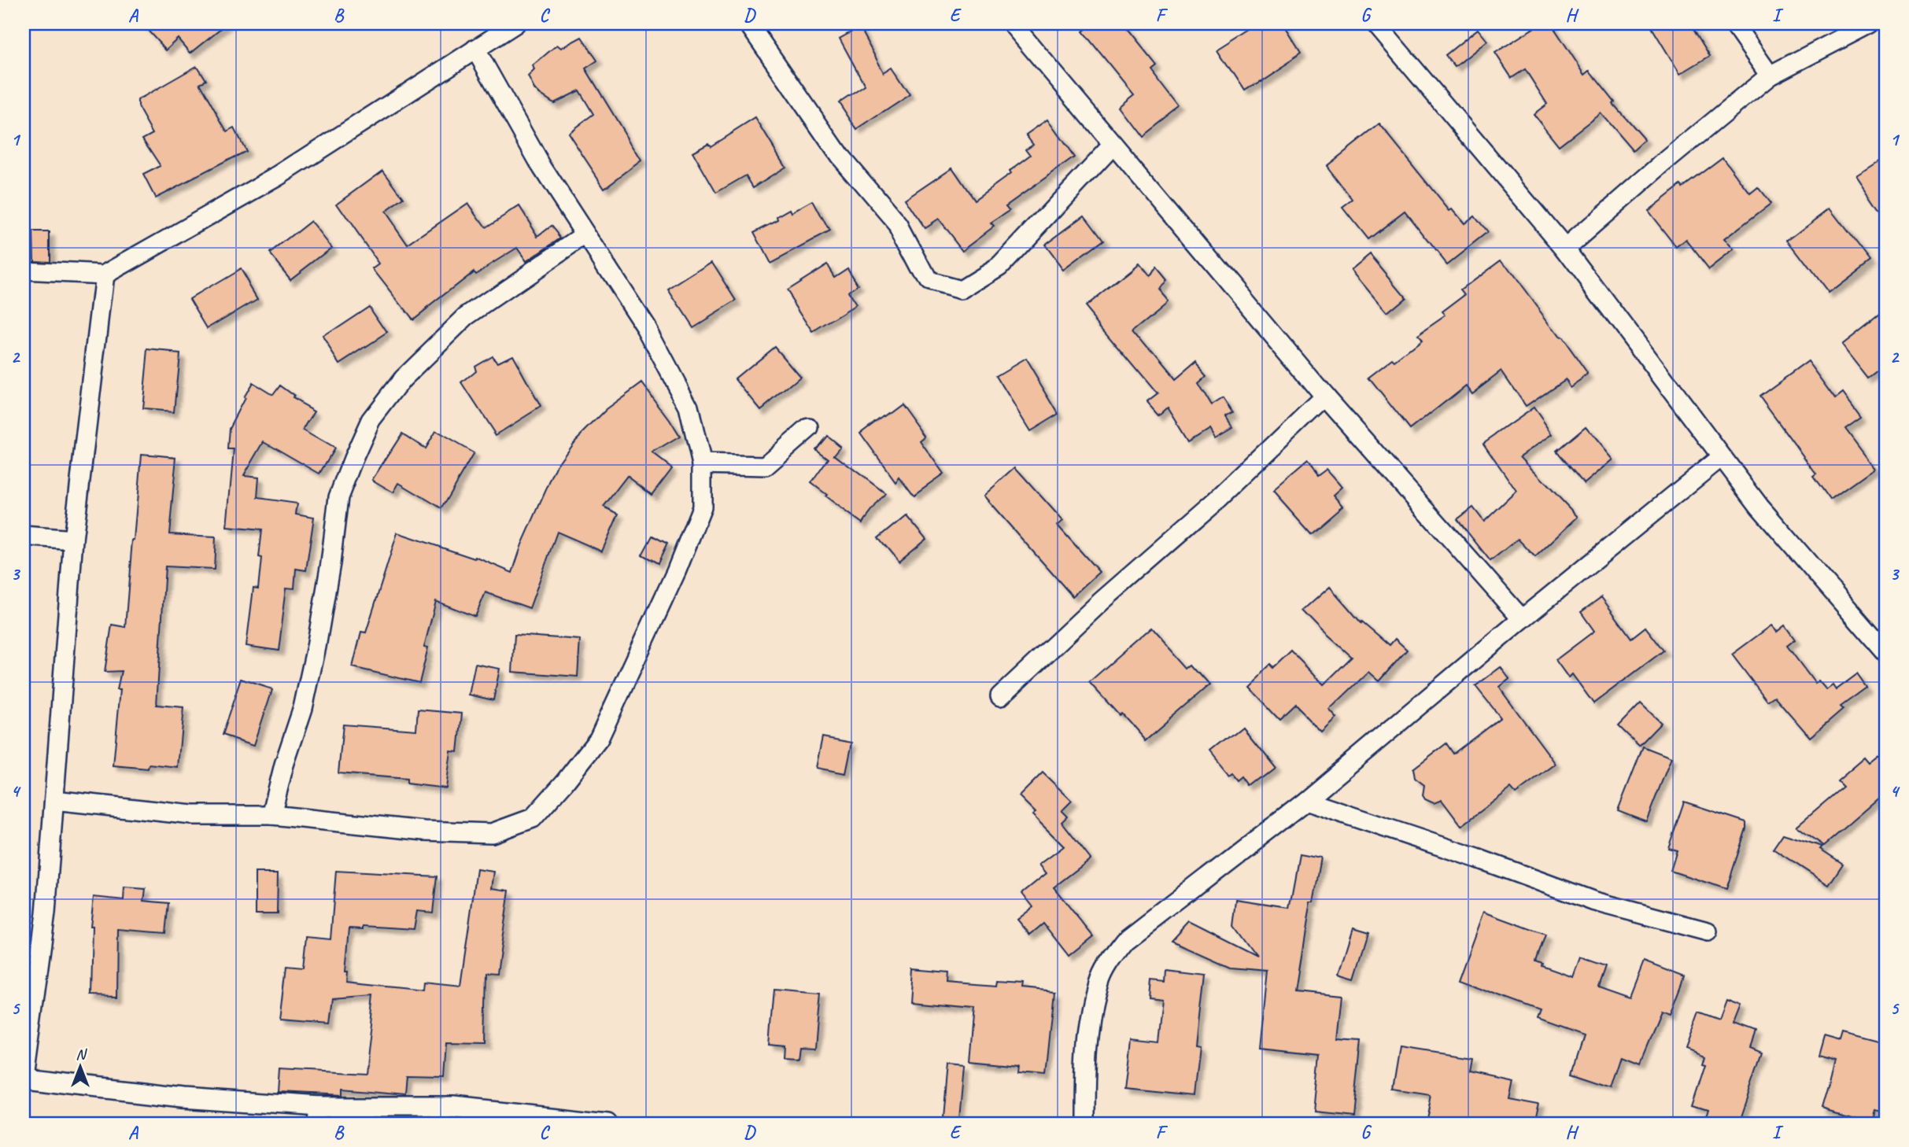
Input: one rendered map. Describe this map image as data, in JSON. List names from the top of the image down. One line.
{"north":"top","grid":{"columns":["A","B","C","D","E","F","G","H","I"],"rows":["1","2","3","4","5"]}}
